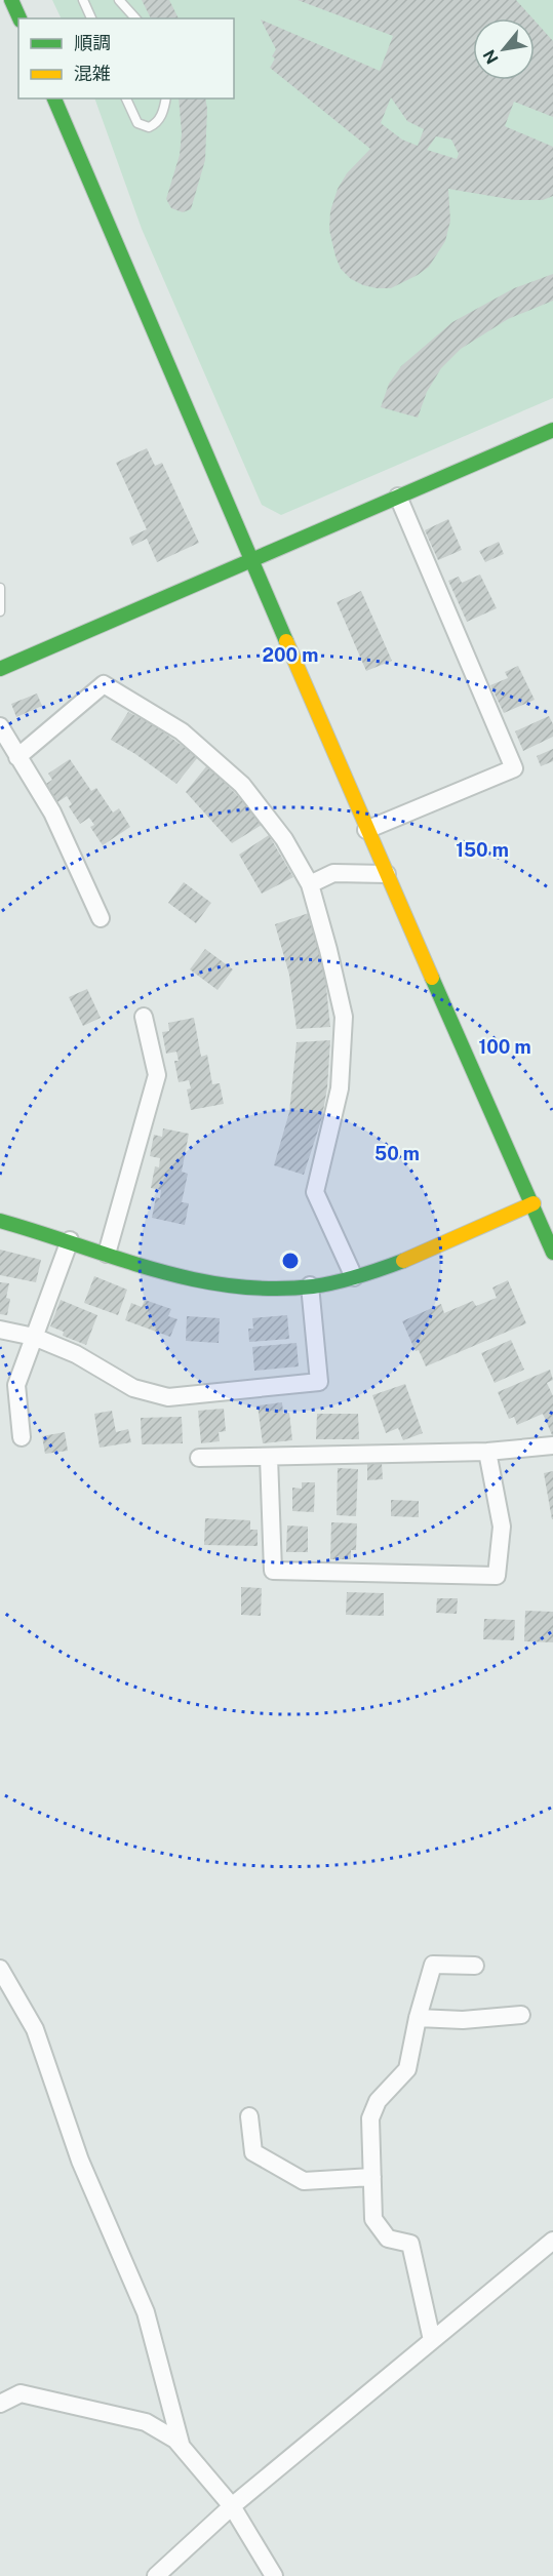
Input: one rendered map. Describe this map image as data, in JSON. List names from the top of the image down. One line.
{"legend":["順調","混雑"],"north":"bottom left","rings":["200 m","150 m","100 m","50 m"]}
